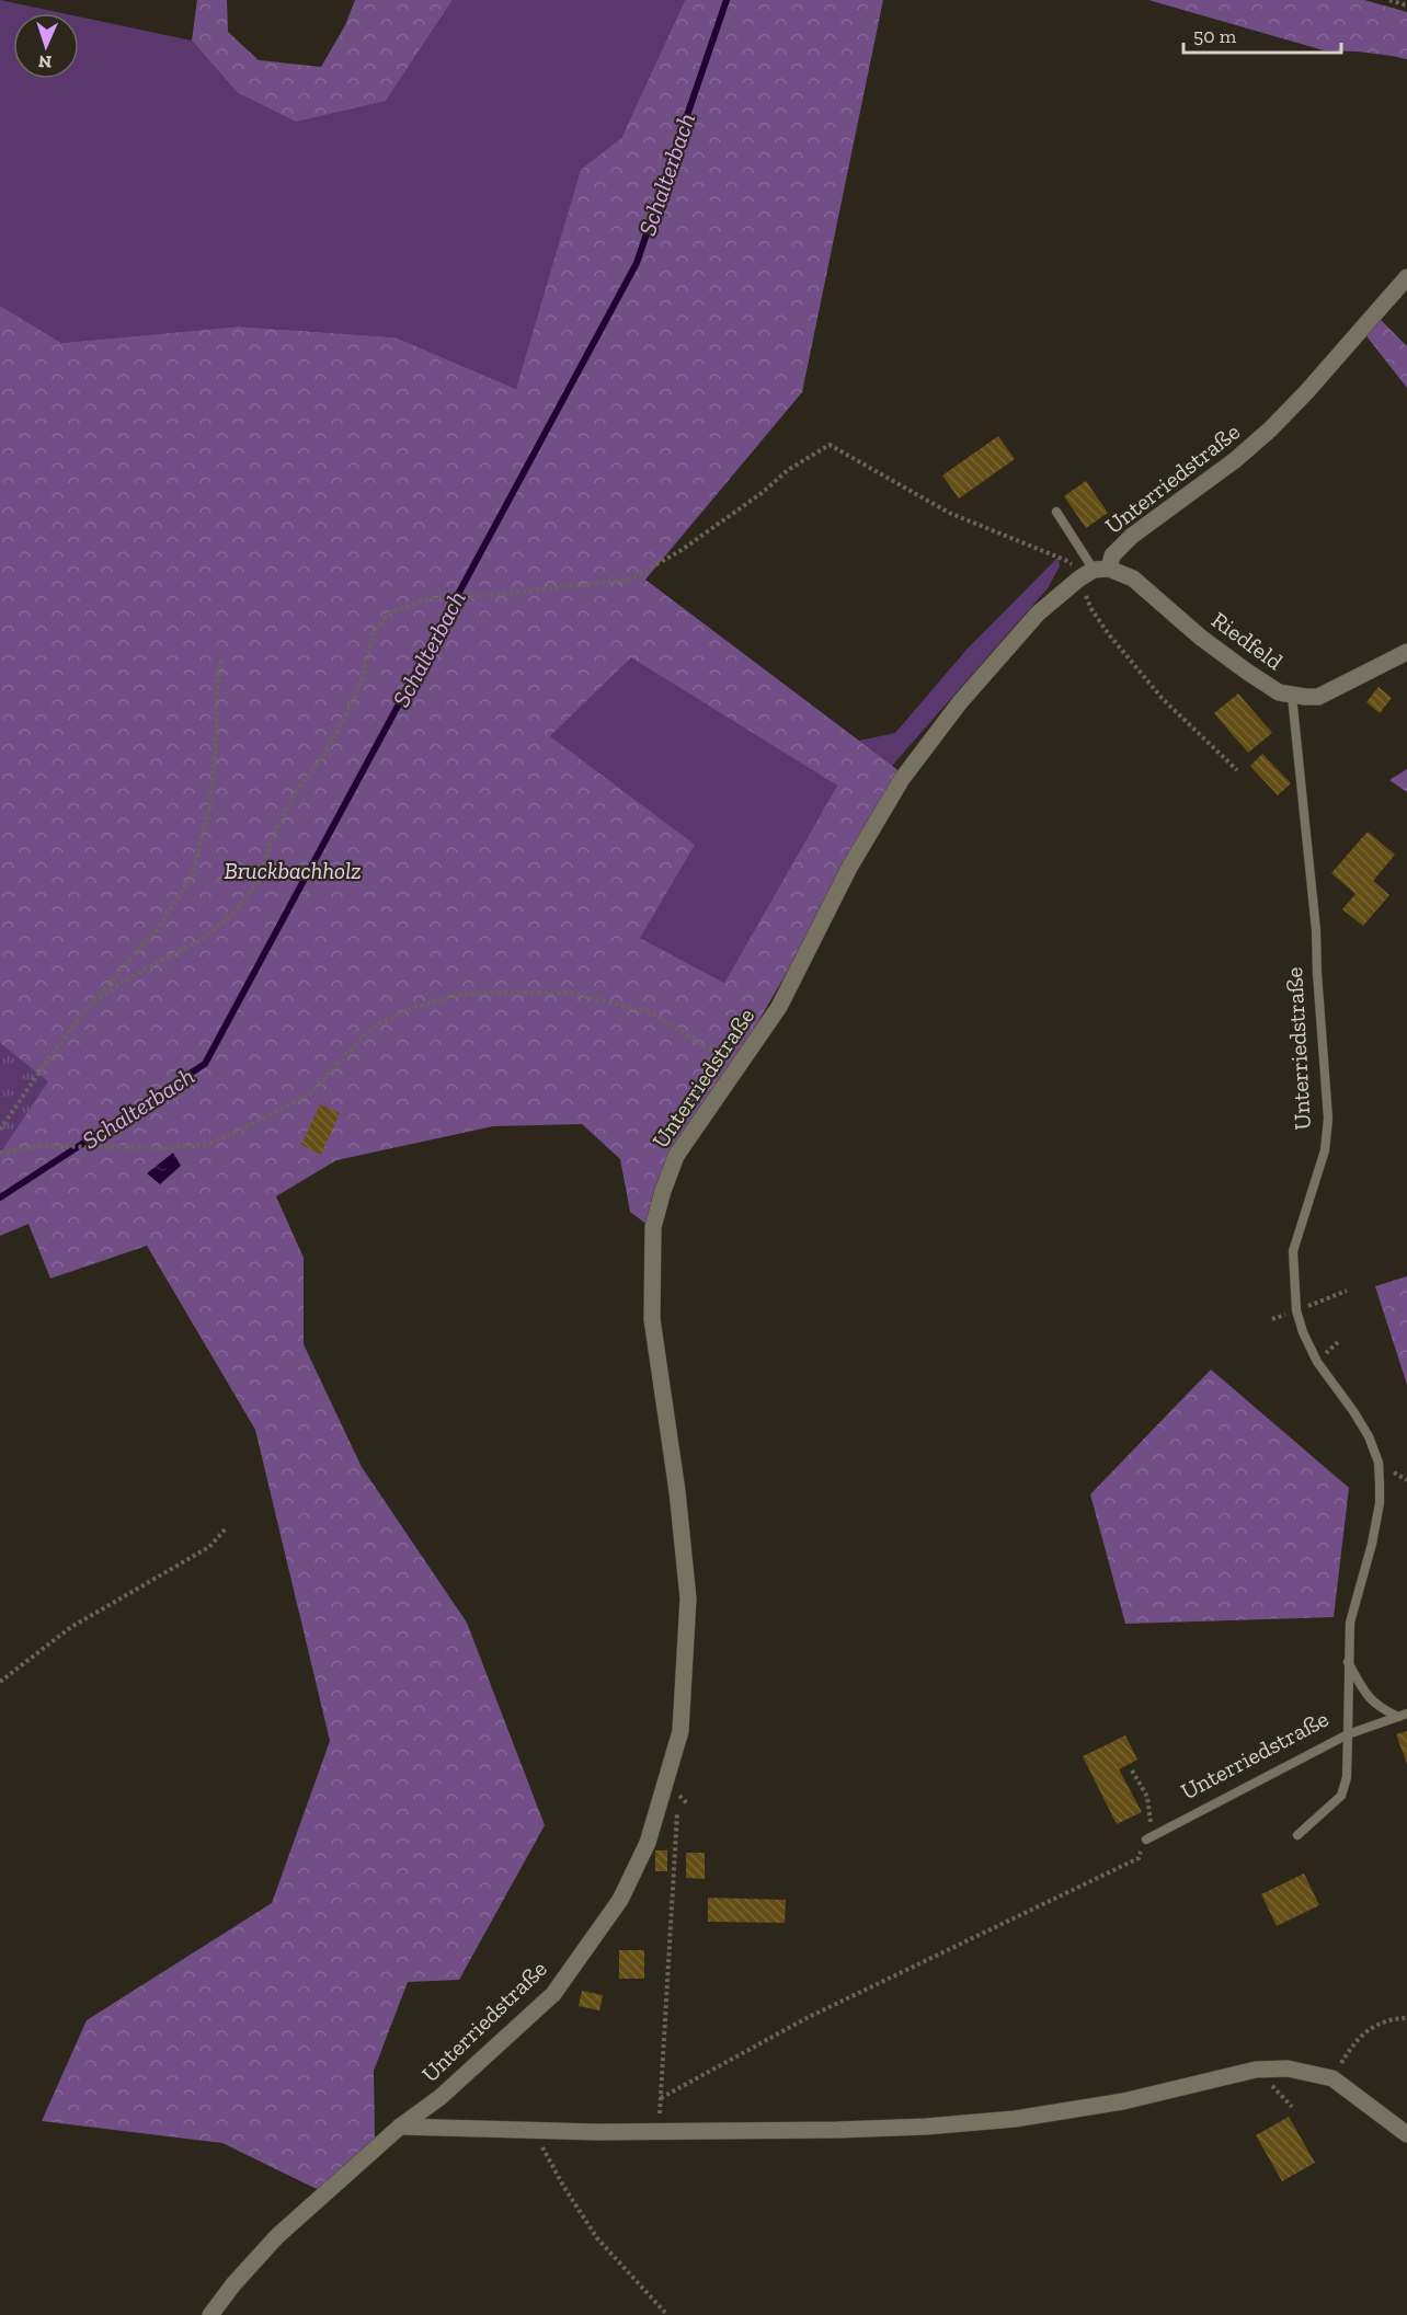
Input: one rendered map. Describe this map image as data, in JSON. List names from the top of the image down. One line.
{"streets":{"street":["Unterriedstraße","Riedfeld"]},"crossings":[["Unterriedstraße","Riedfeld"]],"water":["Schalterbach"],"parks":["Bruckbachholz"],"scale_bar":"50 m","north":"bottom"}
